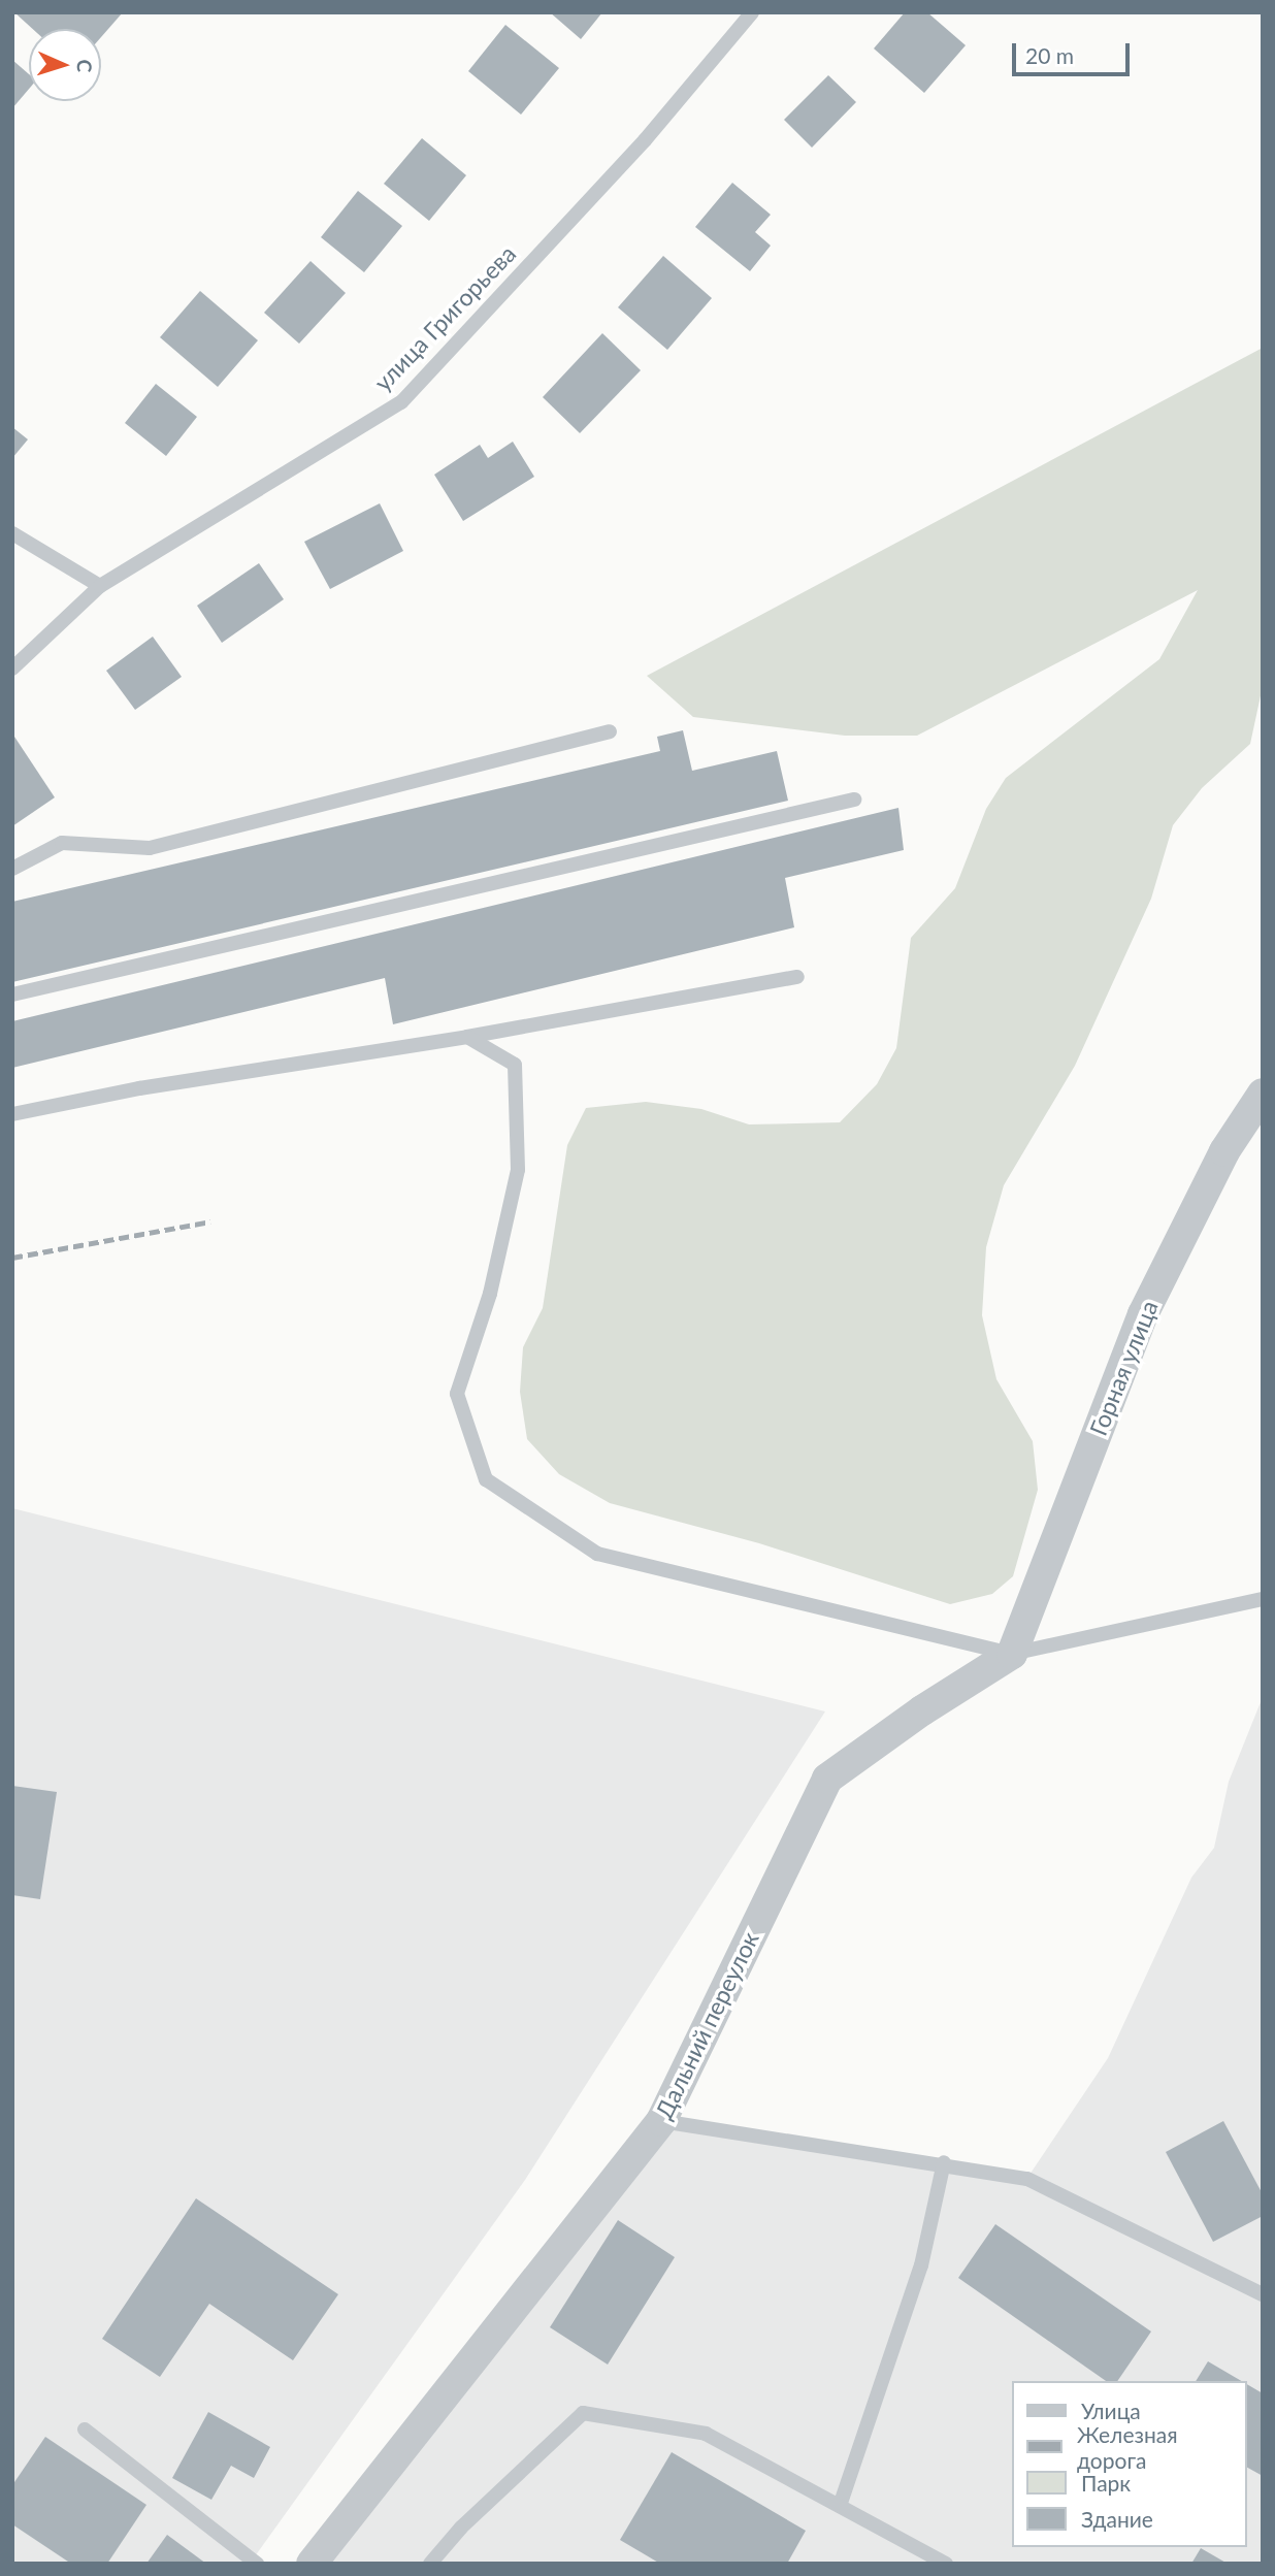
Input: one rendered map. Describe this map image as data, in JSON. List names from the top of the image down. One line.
{"streets":{"street":["Горная улица","Дальний переулок"],"lane":["улица Григорьева"]},"crossings":[["Горная улица","Дальний переулок"]],"legend":["Улица","Железная дорога","Парк","Здание"],"scale_bar":"20 m","north":"right"}
